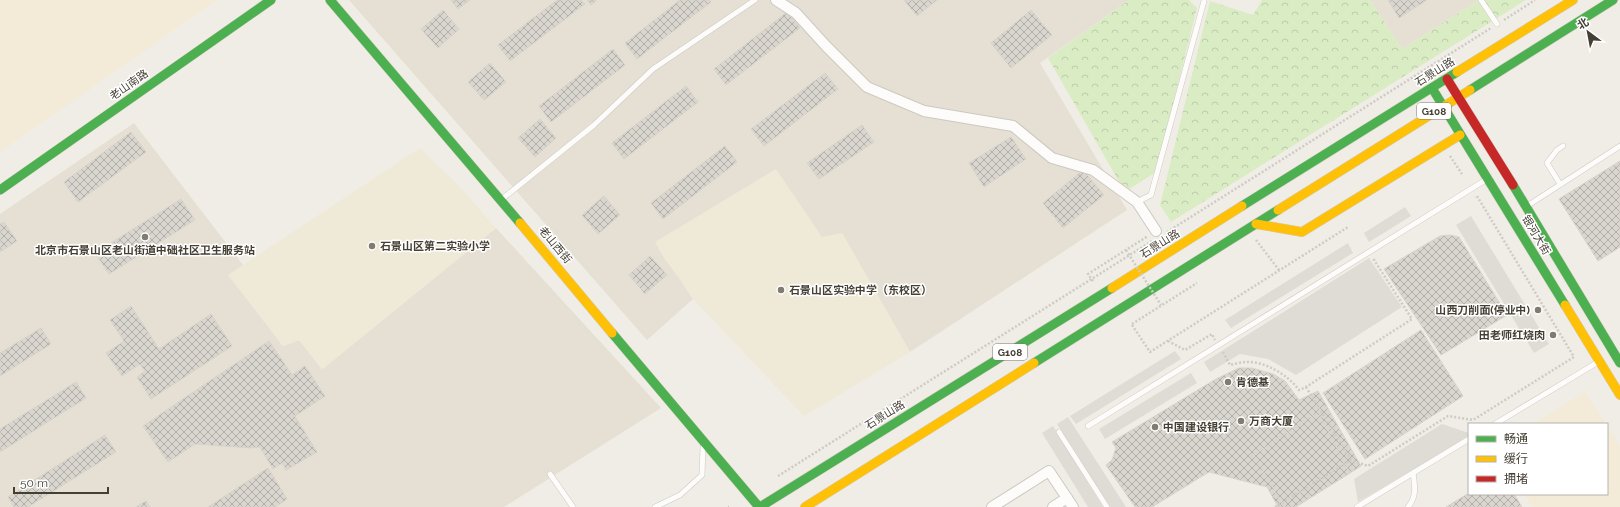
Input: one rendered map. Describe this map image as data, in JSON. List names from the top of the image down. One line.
{"streets":{"main road":["石景山路","老山南路","G108","银河大街","老山西街"]},"crossings":[["石景山路","银河大街"],["石景山路","老山西街"],["G108","银河大街"]],"places":["北京市石景山区老山街道中础社区卫生服务站","石景山区第二实验小学","石景山区实验中学（东校区）","山西刀削面(停业中)","田老师红烧肉","肯德基","万商大厦","中国建设银行"],"legend":["畅通","缓行","拥堵"],"scale_bar":"50 m","north":"top left"}
